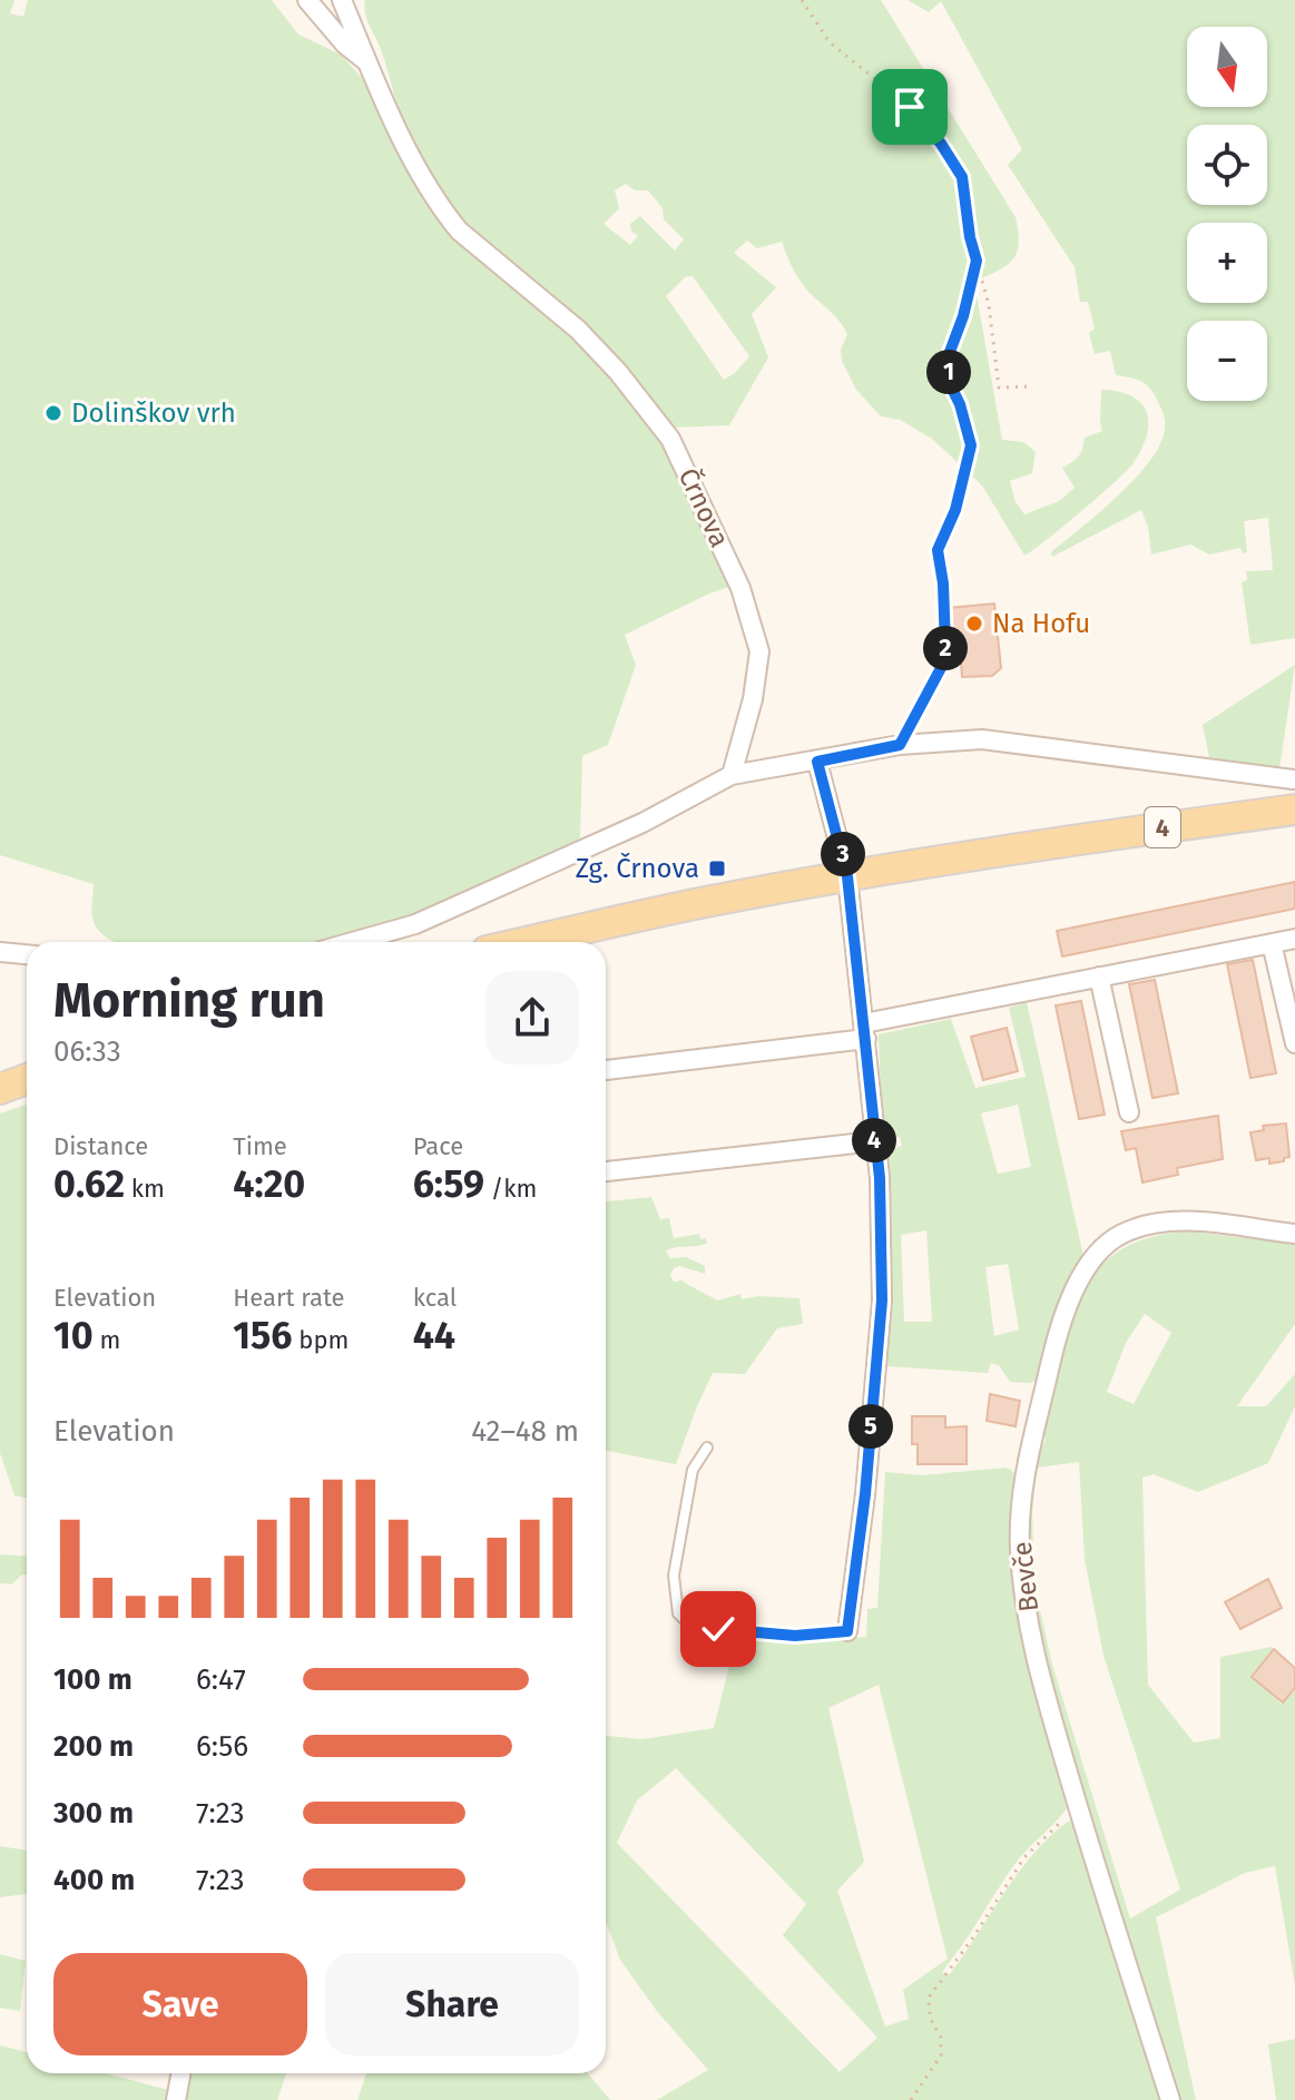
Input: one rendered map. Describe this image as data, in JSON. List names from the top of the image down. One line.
{"streets":{"main road":["4"],"street":["Črnova","Bevče"]},"places":{"other":["Dolinškov vrh","Na Hofu"],"transit":["Zg. Črnova"]},"north":"bottom","page":{"map_buttons":["+","−"],"pins":["1","2","3","4","5"],"heading":["Morning run","06:33"],"stats":[["Distance","0.62 km"],["Time","4:20"],["Pace","6:59 /km"],["Elevation","10 m"],["Heart rate","156 bpm"],["kcal","44"]],"chart":["Elevation","42–48 m"],"list":[{"name":"100 m","note":"6:47"},{"name":"200 m","note":"6:56"},{"name":"300 m","note":"7:23"},{"name":"400 m","note":"7:23"}],"buttons":["Save","Share"]}}
